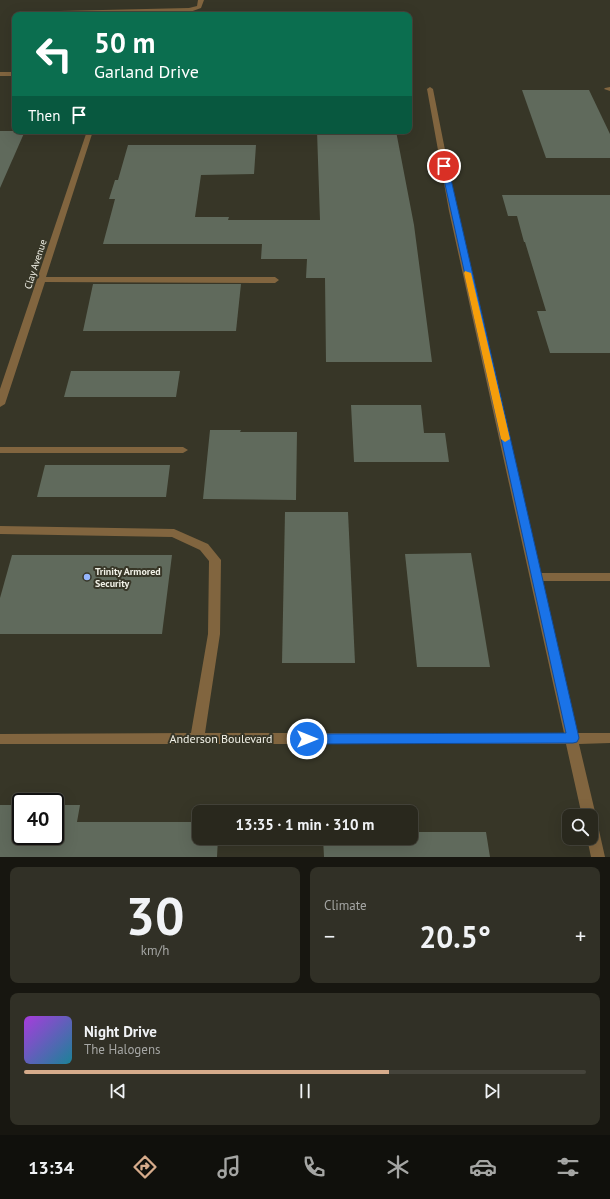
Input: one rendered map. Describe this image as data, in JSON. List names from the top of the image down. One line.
{"streets":{"street":["Clay Avenue","Anderson Boulevard"]},"places":["Trinity Armored Security"],"page":{"turn":["50 m","Garland Drive"],"then":"Then","limit":"40","trip":"13:35 · 1 min · 310 m","tile":[["30","km/h"],"Climate"],"heat":["−","20.5°","+"],"song":["Night Drive","The Halogens"],"tabs":"13:34"}}
